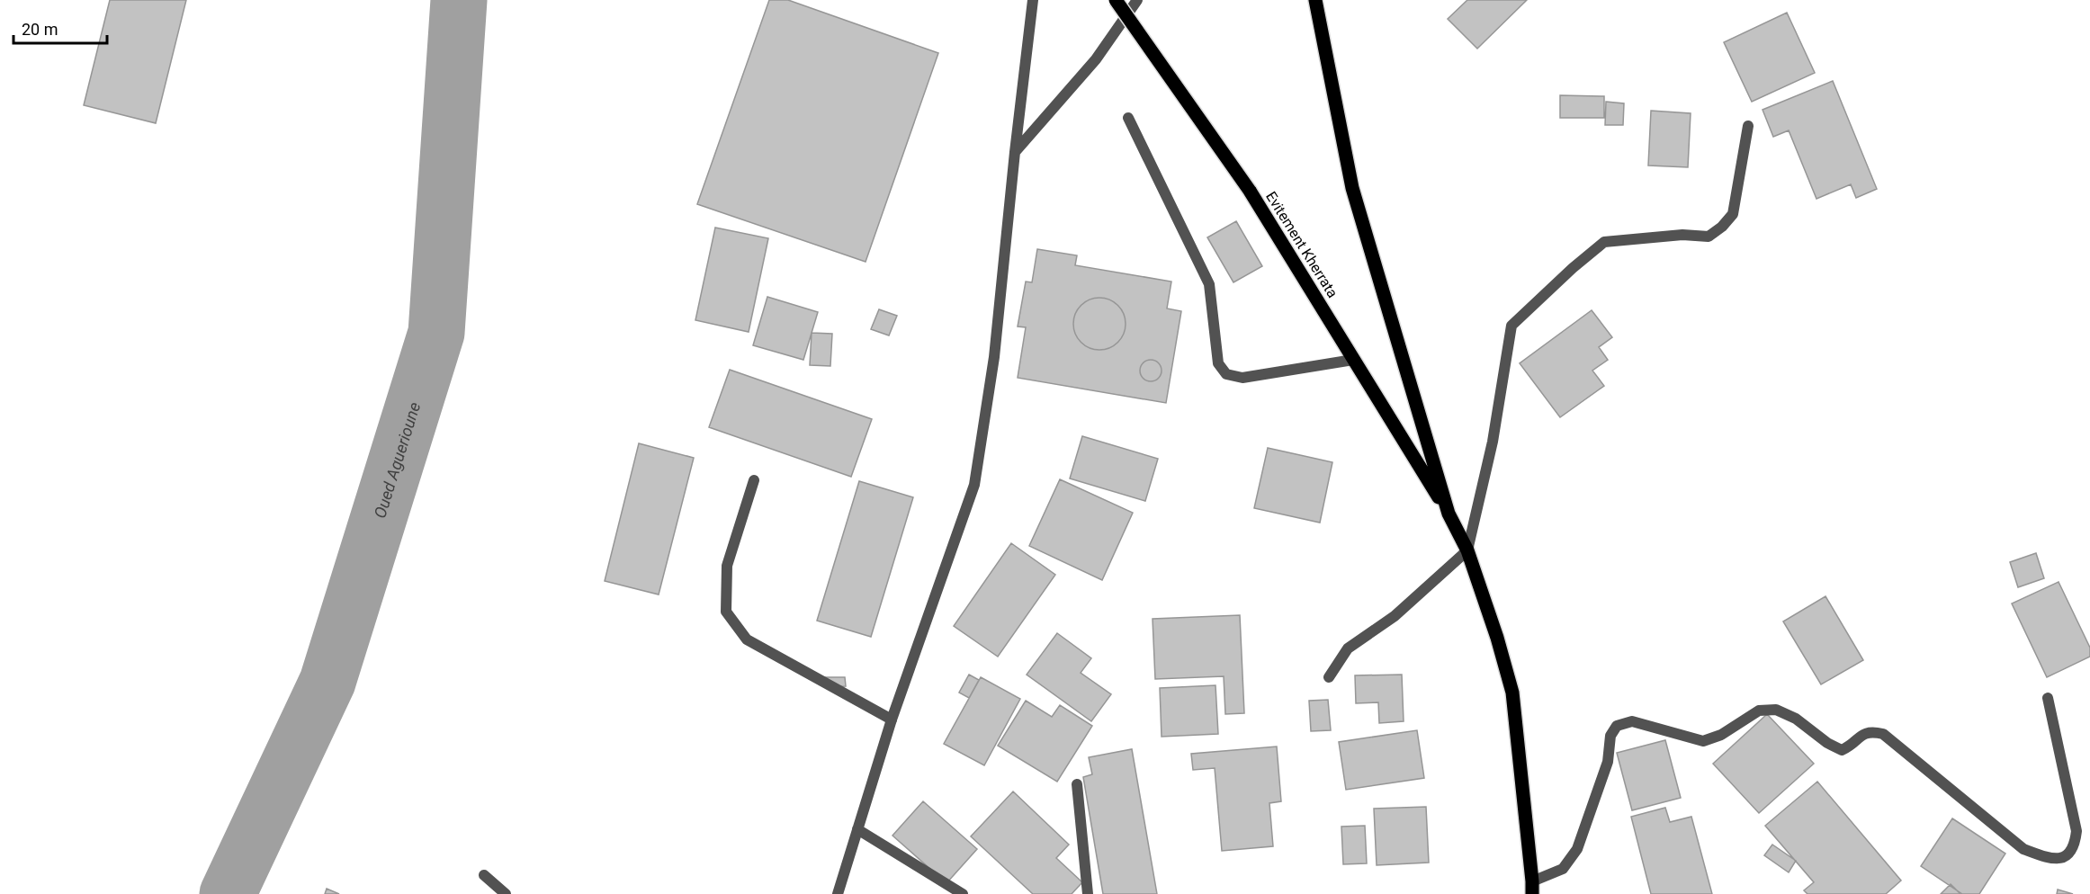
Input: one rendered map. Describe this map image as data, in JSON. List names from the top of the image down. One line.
{"streets":{"main road":["Evitement Kherrata"]},"water":["Oued Aguerioune"],"scale_bar":"20 m"}
